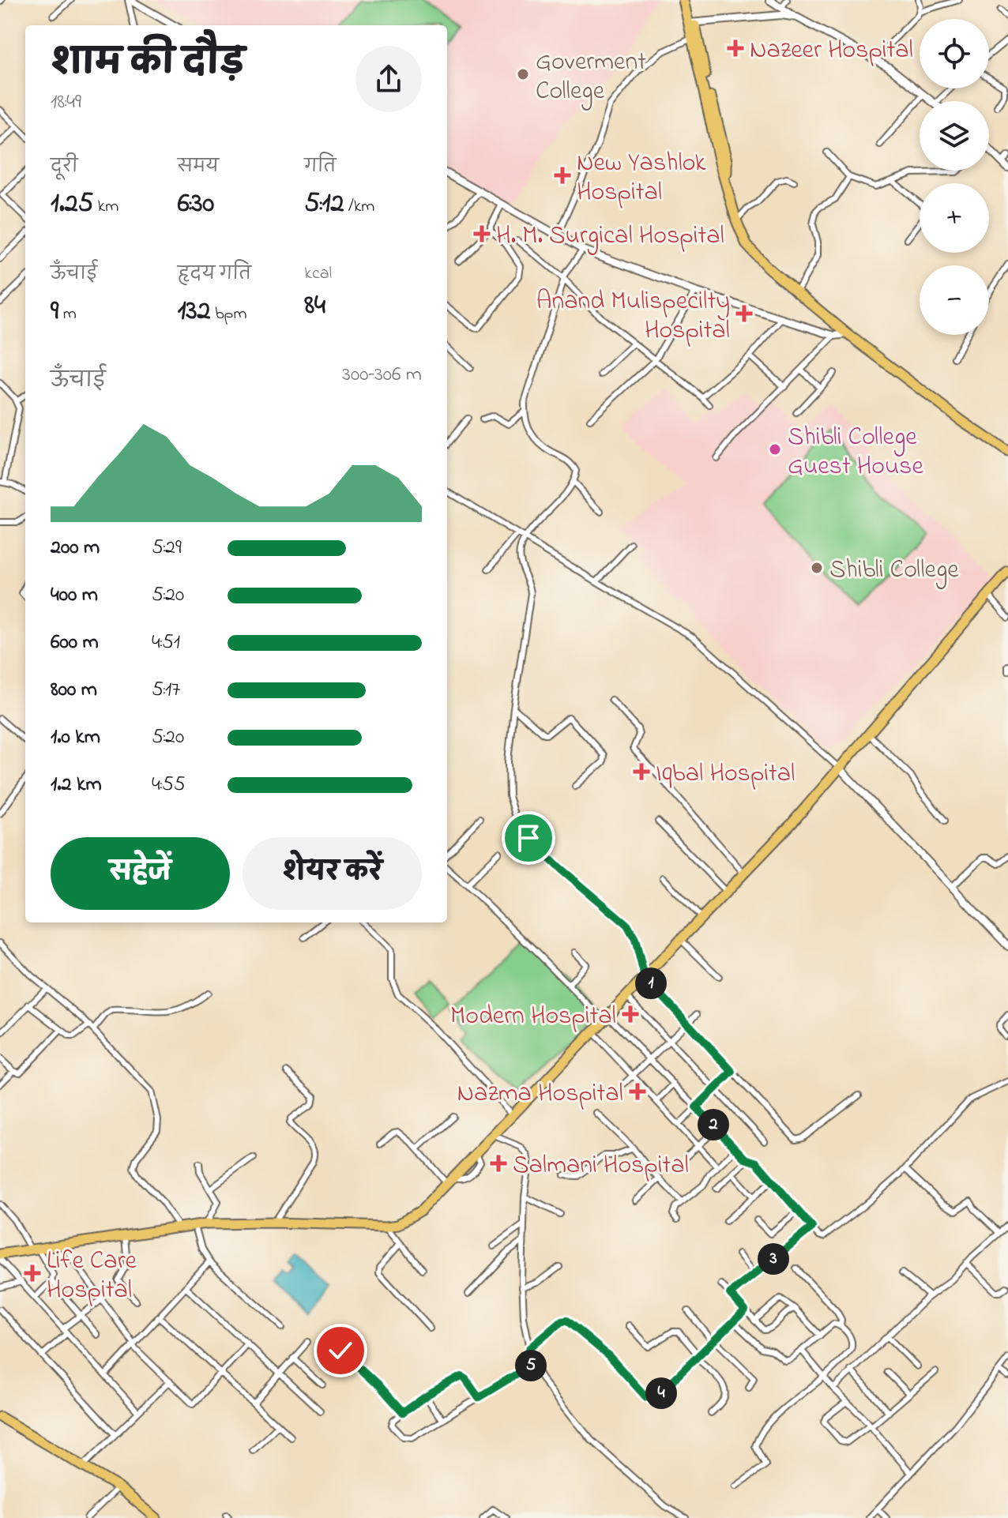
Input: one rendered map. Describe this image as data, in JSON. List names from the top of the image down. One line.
{"places":{"health":["Nazeer Hospital","New Yashlok Hospital","H. M. Surgical Hospital","Anand Mulispecilty Hospital","Iqbal Hospital","Modern Hospital","Nazma Hospital","Salmani Hospital","Life Care Hospital"],"other":["Goverment College","Shibli College Guest House","Shibli College"]},"page":{"map_buttons":["+","−"],"heading":["शाम की दौड़","18:49"],"stats":[["दूरी","1.25 km"],["समय","6:30"],["गति","5:12 /km"],["ऊँचाई","9 m"],["हृदय गति","132 bpm"],["kcal","84"]],"chart":["ऊँचाई","300–306 m"],"list":[{"name":"200 m","note":"5:29"},{"name":"400 m","note":"5:20"},{"name":"600 m","note":"4:51"},{"name":"800 m","note":"5:17"},{"name":"1.0 km","note":"5:20"},{"name":"1.2 km","note":"4:55"}],"buttons":["सहेजें","शेयर करें"],"pins":["1","2","3","5","4"]}}
